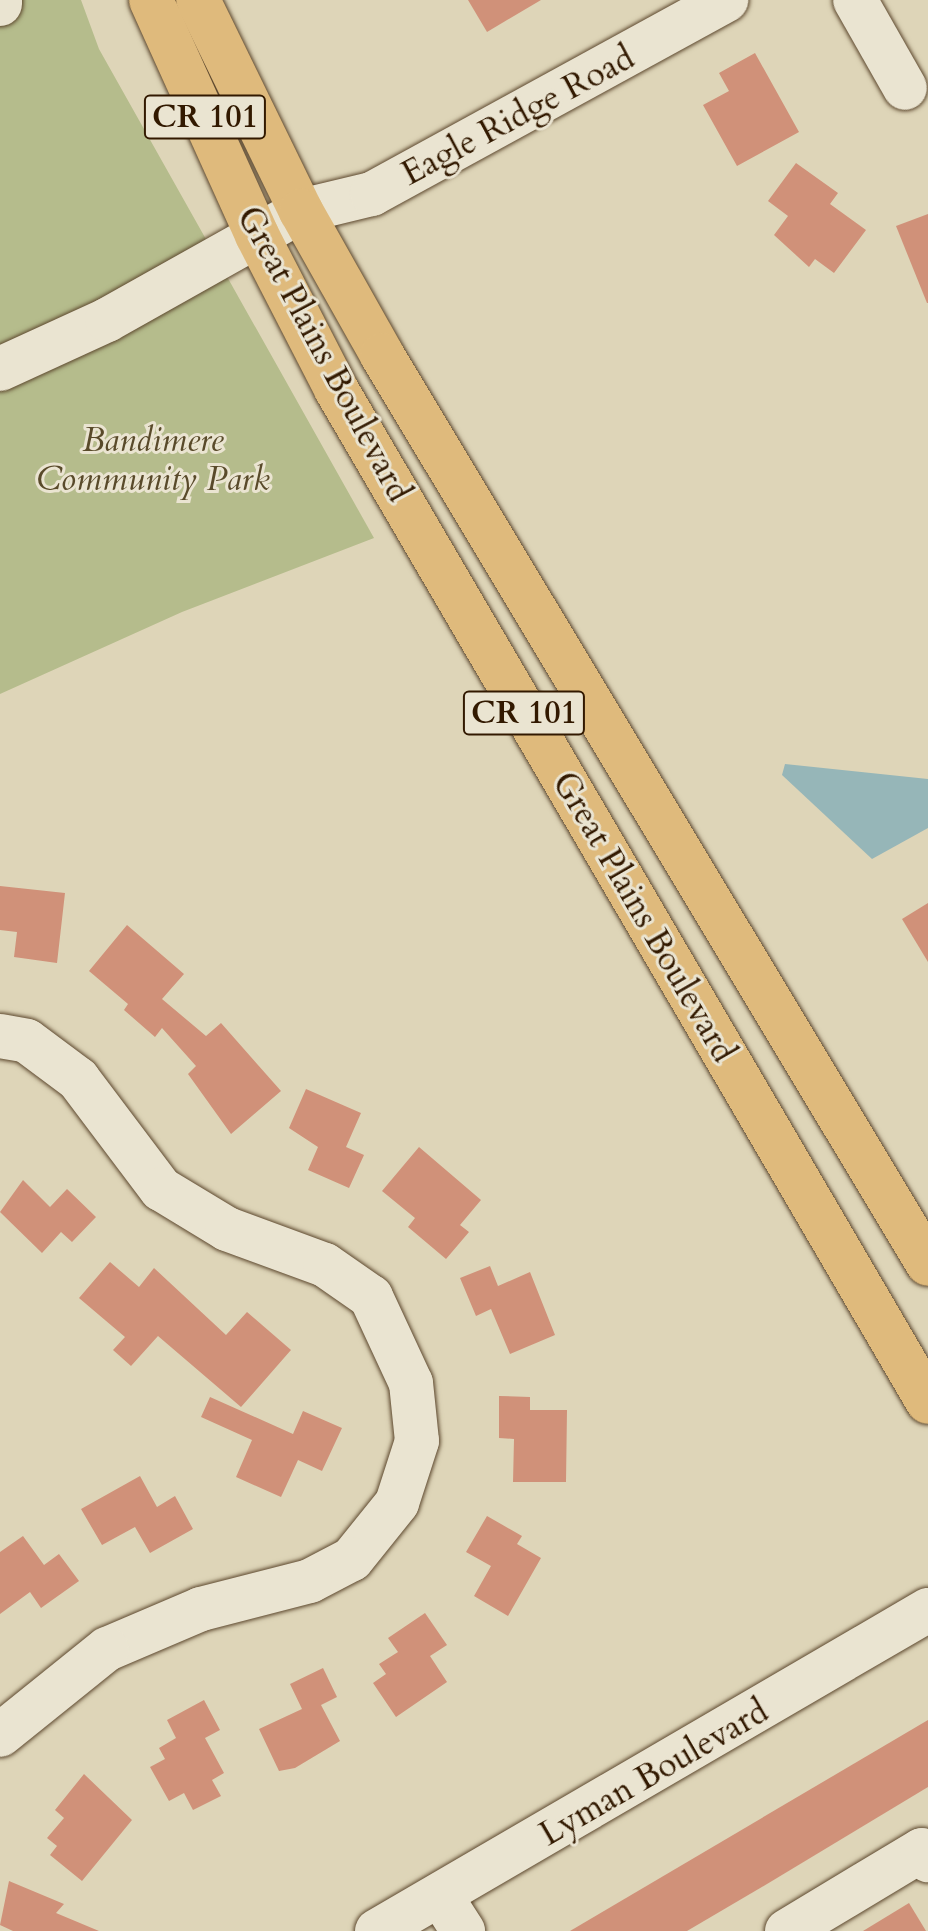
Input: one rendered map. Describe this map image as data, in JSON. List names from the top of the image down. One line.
{"streets":{"main road":["CR 101","Great Plains Boulevard"],"street":["Eagle Ridge Road","Lyman Boulevard"]},"crossings":[["Eagle Ridge Road","Great Plains Boulevard"]],"parks":["Bandimere Community Park"]}
